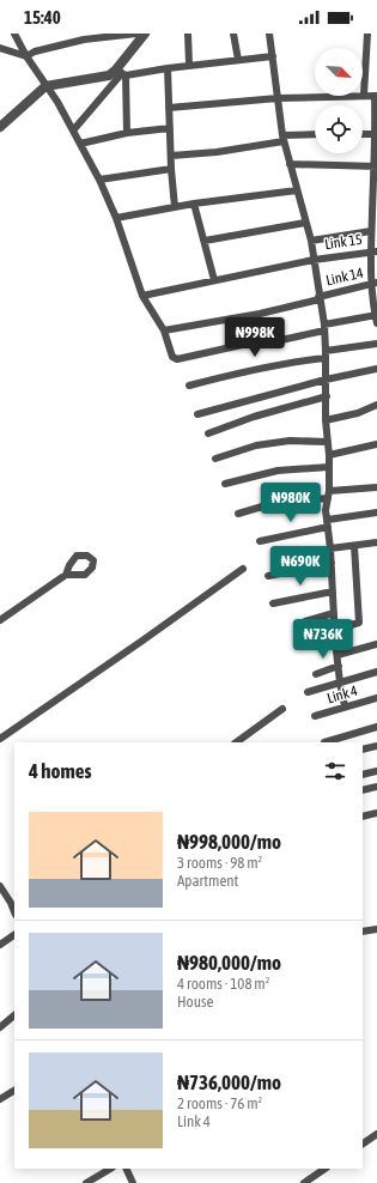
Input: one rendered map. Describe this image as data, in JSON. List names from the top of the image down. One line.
{"streets":{"street":["Link 15","Link 14","Link 4"]},"north":"bottom right","page":{"status":"15:40","price":["₦998K","₦980K","₦690K","₦736K"],"heading":"4 homes","list":[{"name":"₦998,000/mo","note":"3 rooms · 98 m² · Apartment"},{"name":"₦980,000/mo","note":"4 rooms · 108 m² · House"},{"name":"₦736,000/mo","note":"2 rooms · 76 m² · Link 4"}]}}
